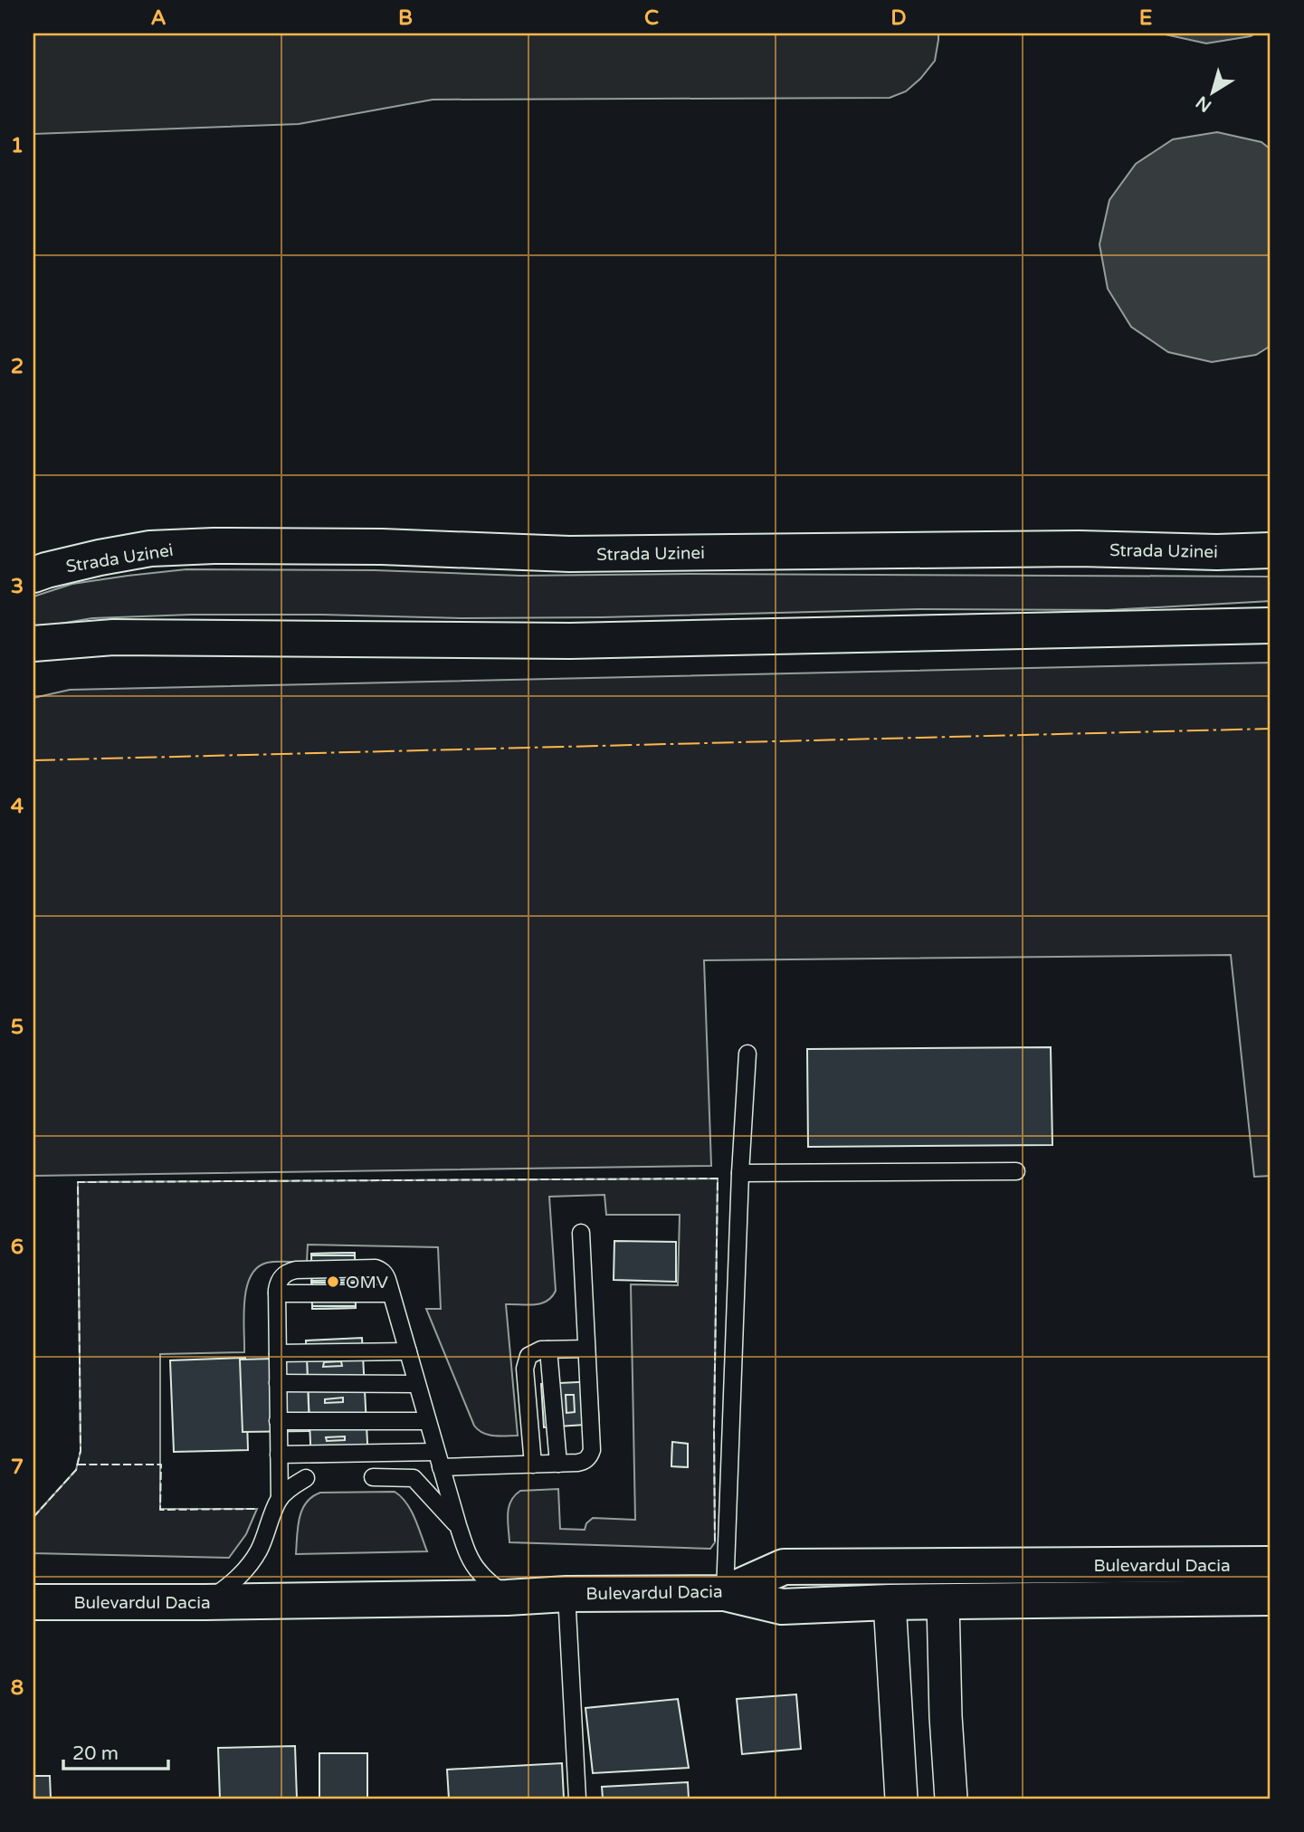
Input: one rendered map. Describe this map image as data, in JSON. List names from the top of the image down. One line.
{"streets":{"street":["Strada Uzinei","Bulevardul Dacia"]},"places":["OMV"],"scale_bar":"20 m","north":"bottom left","grid":{"columns":["A","B","C","D","E"],"rows":["1","2","3","4","5","6","7","8"]}}
